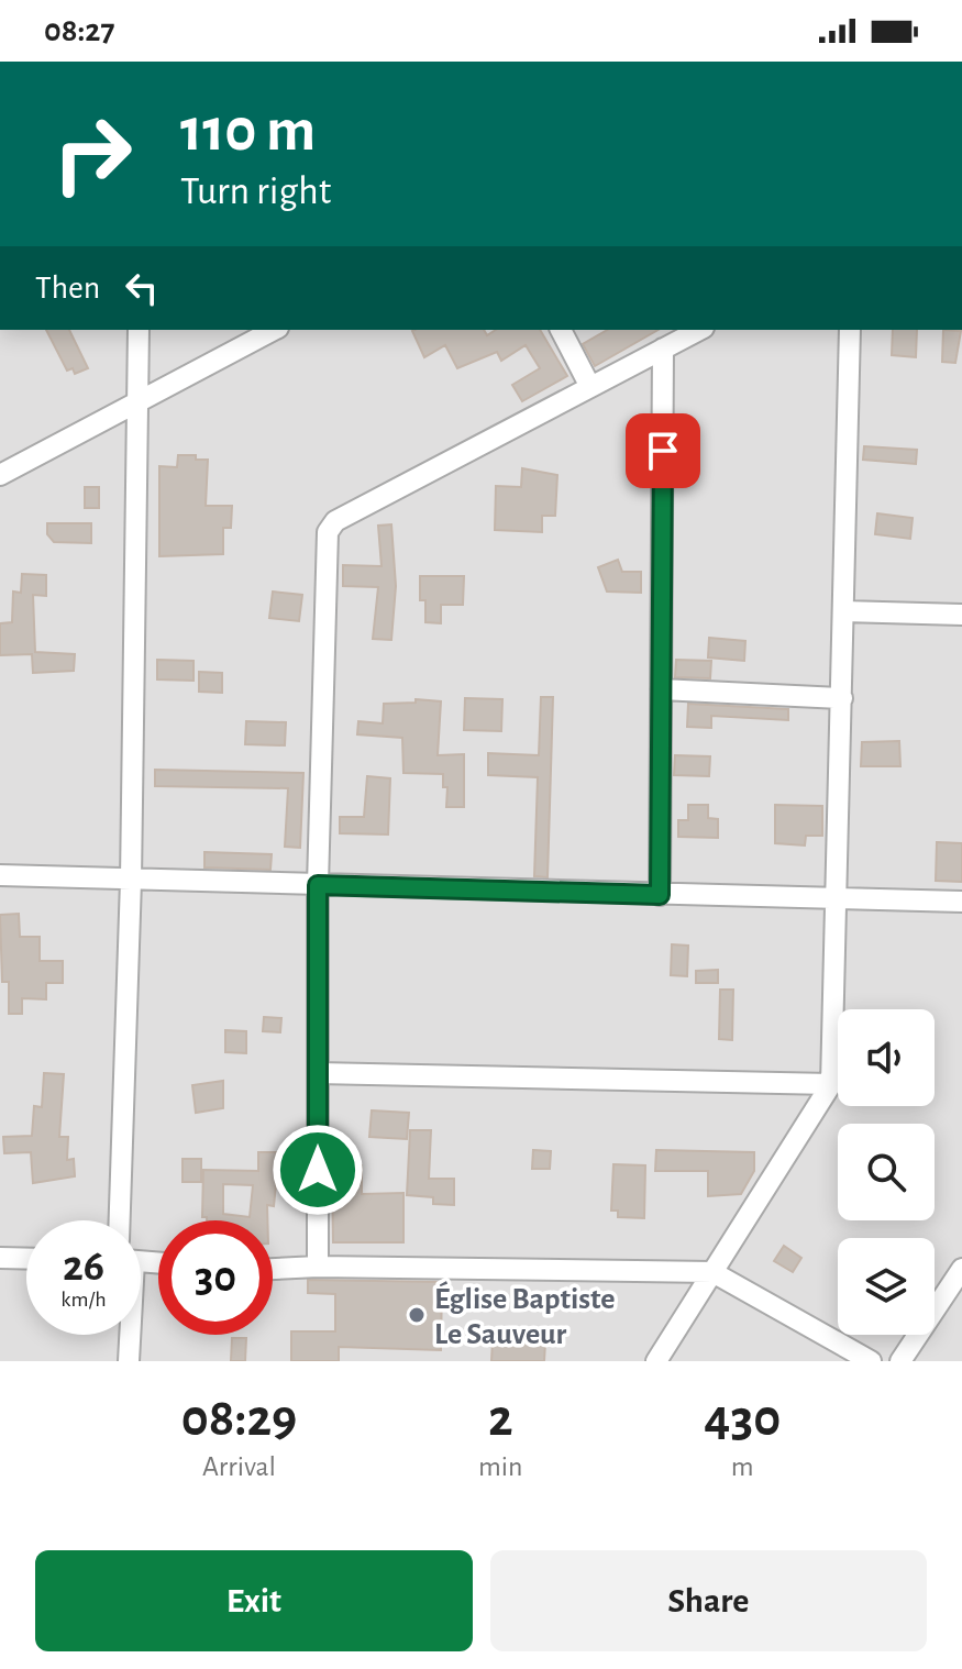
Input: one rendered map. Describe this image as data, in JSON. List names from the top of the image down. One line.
{"places":["Église Baptiste Le Sauveur"],"page":{"status":"08:27","turn":["110 m","Turn right"],"then":"Then","speed":"26 km/h","limit":"30","eta":["08:29","Arrival","2","min","430","m"],"buttons":["Exit","Share"]}}
